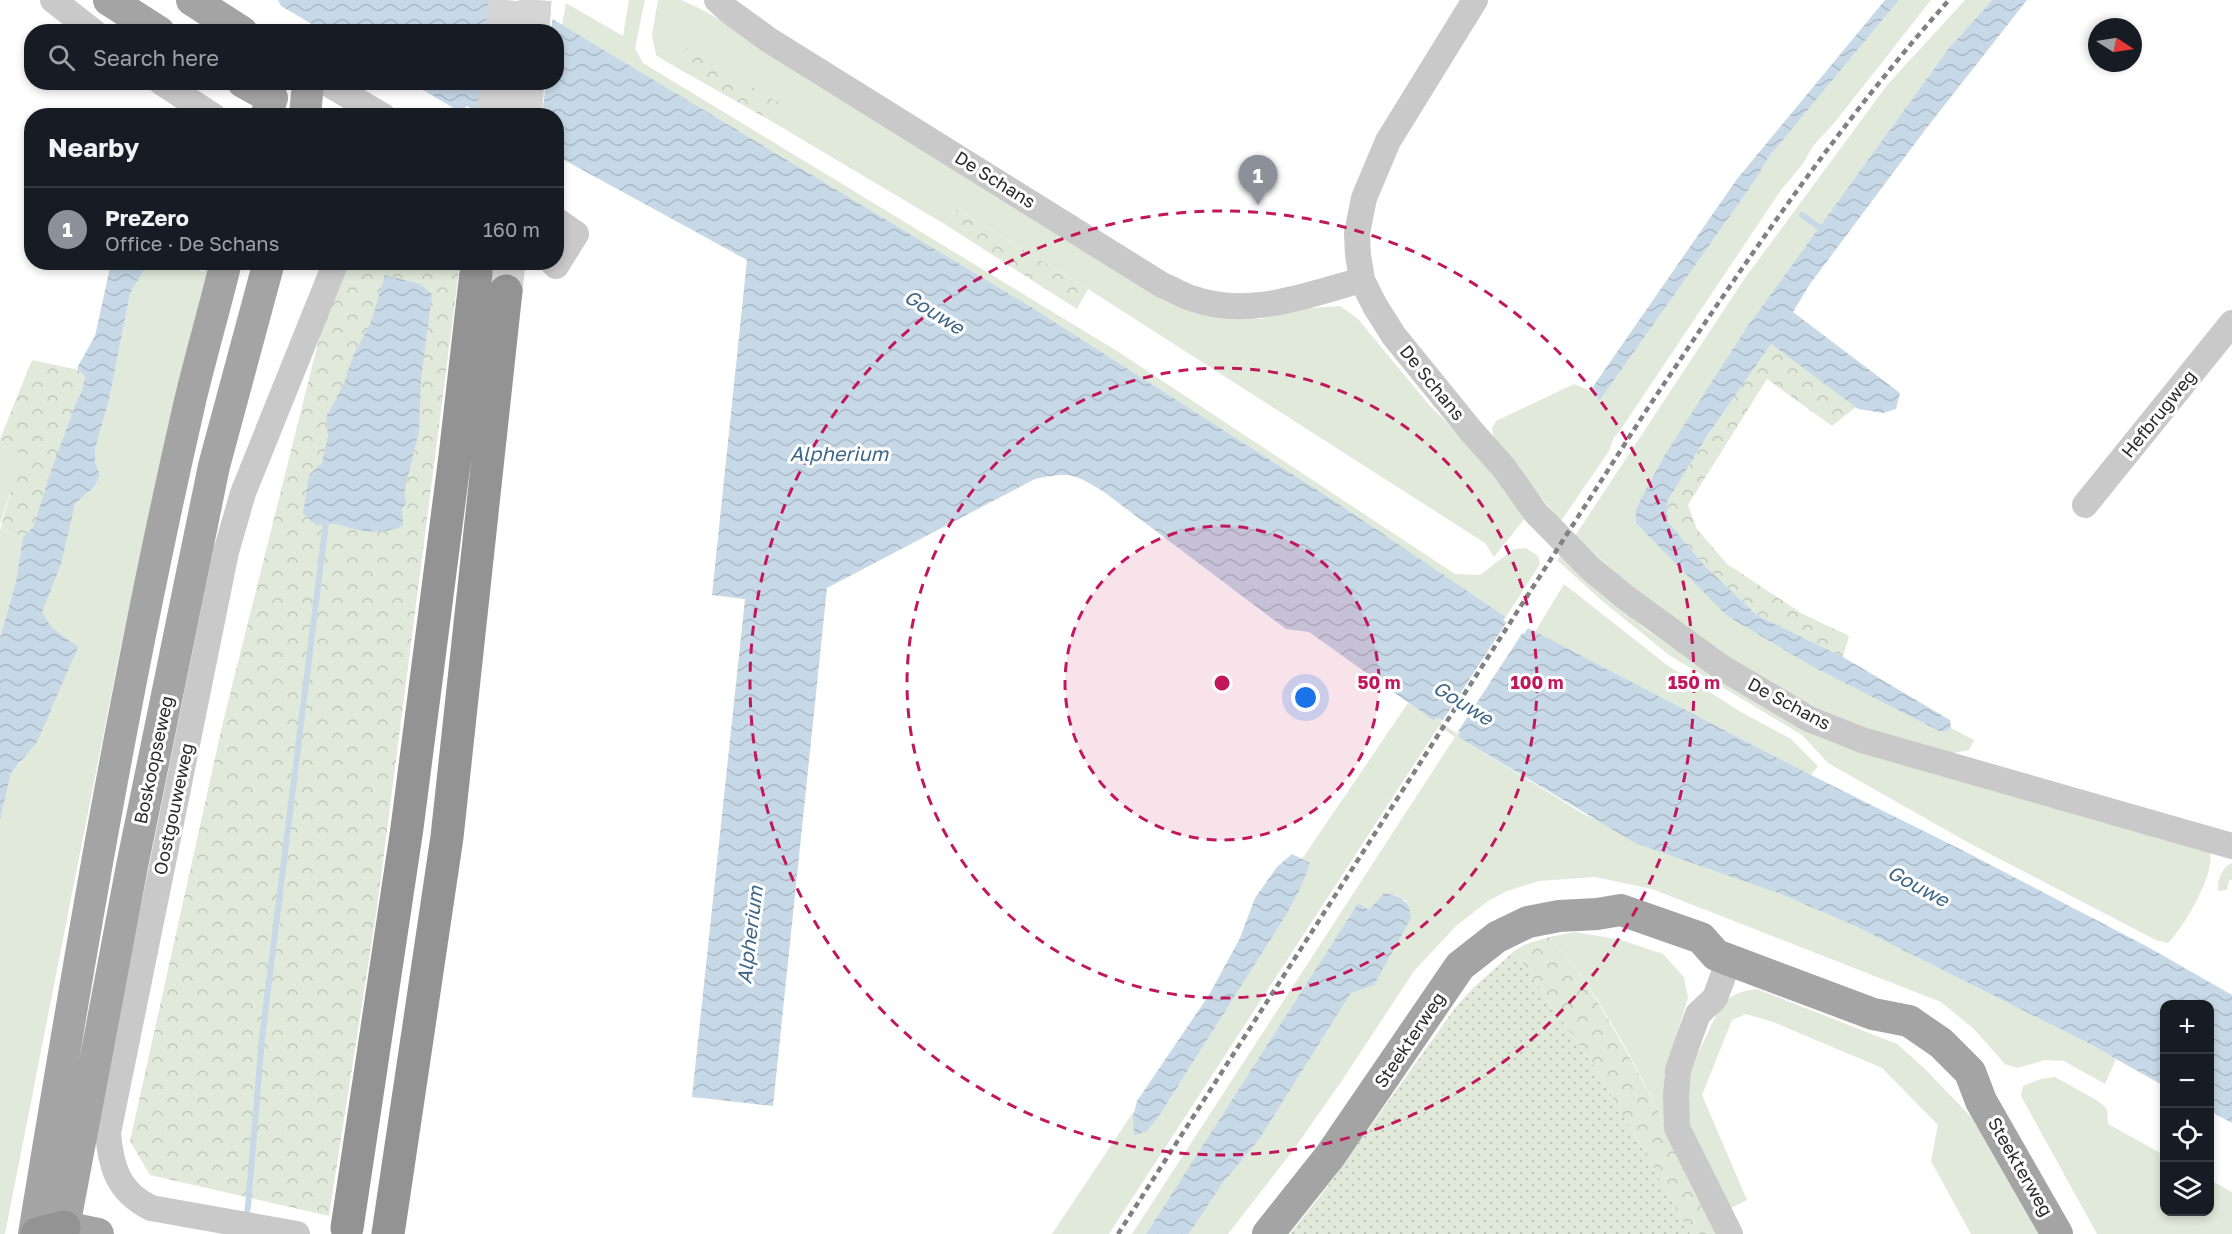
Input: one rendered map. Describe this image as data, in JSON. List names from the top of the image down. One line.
{"streets":{"main road":["Boskoopseweg","Steekterweg"],"street":["De Schans","Hefbrugweg","Oostgouweweg"]},"water":["Gouwe","Alpherium"],"north":"right","page":{"search":"Search here","heading":"Nearby","pins":"1","list":[{"mark":"1","name":"PreZero","note":"Office · De Schans","value":"160 m"}],"map_buttons":["+","−"]},"rings":["50 m","100 m","150 m"]}
